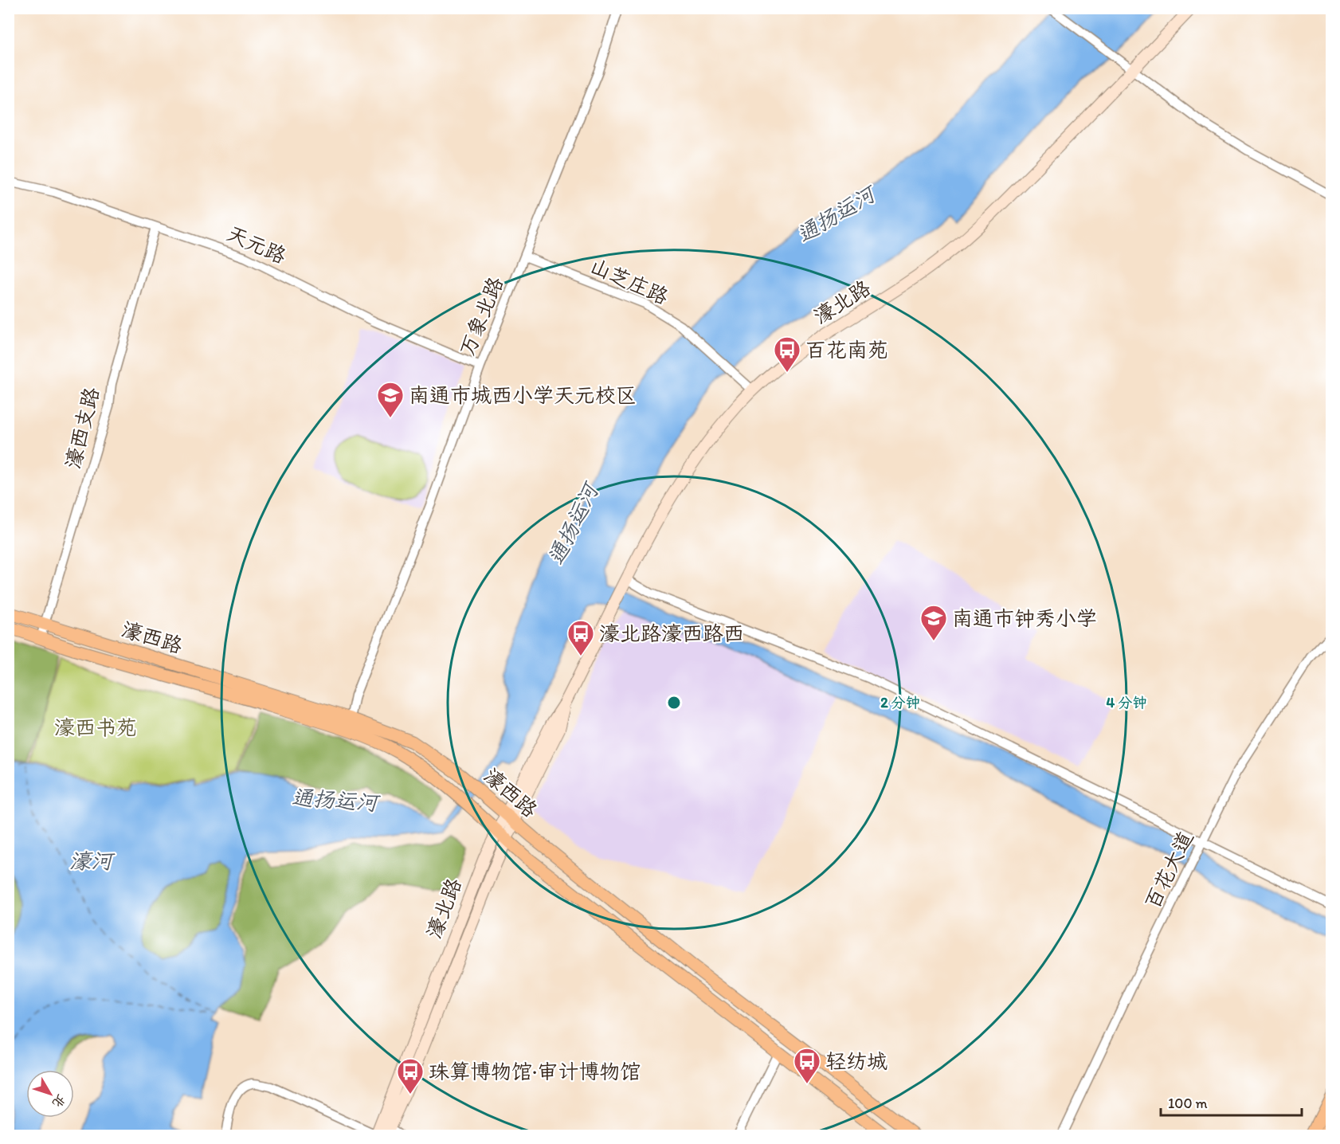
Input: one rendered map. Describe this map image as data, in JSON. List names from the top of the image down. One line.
{"streets":{"main road":["濠西路"],"street":["天元路","山芝庄路","濠北路","万象北路","濠西支路","百花大道"]},"crossings":[["天元路","万象北路"],["天元路","濠西支路"],["山芝庄路","濠北路"],["山芝庄路","万象北路"],["濠北路","濠西路"],["万象北路","濠西路"],["濠西支路","濠西路"]],"water":["通扬运河","濠河"],"parks":["濠西书苑"],"places":{"bus stop":["百花南苑","濠北路濠西路西","轻纺城","珠算博物馆·审计博物馆"],"school or university":["南通市城西小学天元校区","南通市钟秀小学"]},"scale_bar":"100 m","north":"bottom right","rings":["2 分钟","4 分钟"]}
